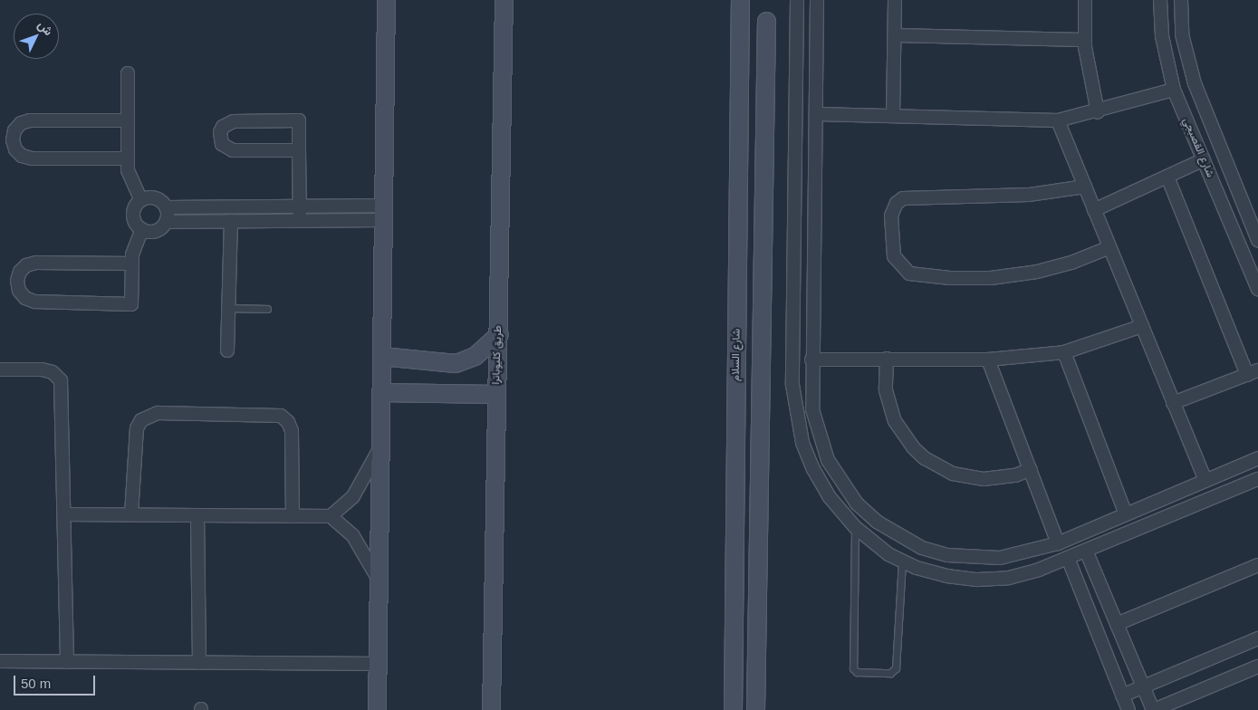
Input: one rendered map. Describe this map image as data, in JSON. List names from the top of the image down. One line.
{"streets":{"main road":["طريق كليوباترا","شارع السلام"],"street":["شارع القصبجي"]},"scale_bar":"50 m","north":"top right"}
